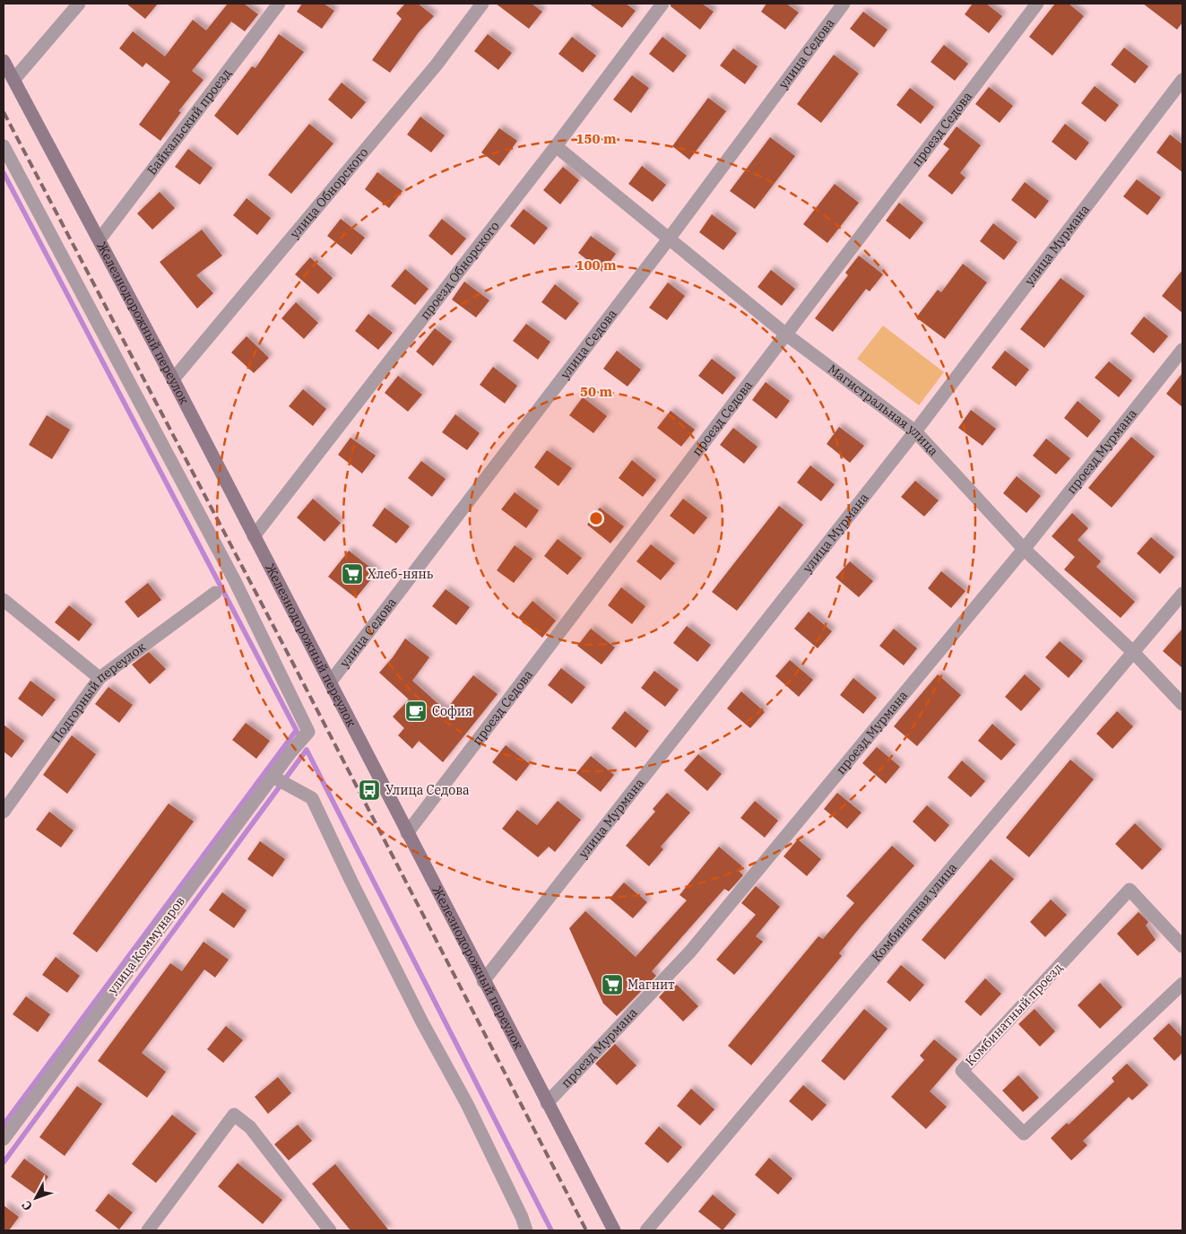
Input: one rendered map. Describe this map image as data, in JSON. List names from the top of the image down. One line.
{"streets":{"street":["улица Седова","Байкальский проезд","проезд Седова","улица Обнорского","улица Мурмана","проезд Обнорского","Железнодорожный переулок","Магистральная улица","проезд Мурмана","Подгорный переулок","Комбинатная улица","улица Коммунаров","Комбинатный проезд"]},"crossings":[["улица Седова","Железнодорожный переулок"],["улица Седова","Магистральная улица"],["Байкальский проезд","Железнодорожный переулок"],["проезд Седова","Железнодорожный переулок"],["проезд Седова","Магистральная улица"],["улица Обнорского","Железнодорожный переулок"],["улица Мурмана","Железнодорожный переулок"],["улица Мурмана","Магистральная улица"],["проезд Обнорского","Железнодорожный переулок"],["проезд Обнорского","Магистральная улица"],["Железнодорожный переулок","проезд Мурмана"],["Магистральная улица","проезд Мурмана"],["Магистральная улица","Комбинатная улица"]],"places":{"supermarket":["Хлеб-нянь","Магнит"],"cafe":["София"],"bus stop":["Улица Седова"]},"north":"bottom left","rings":["150 m","100 m","50 m"]}
